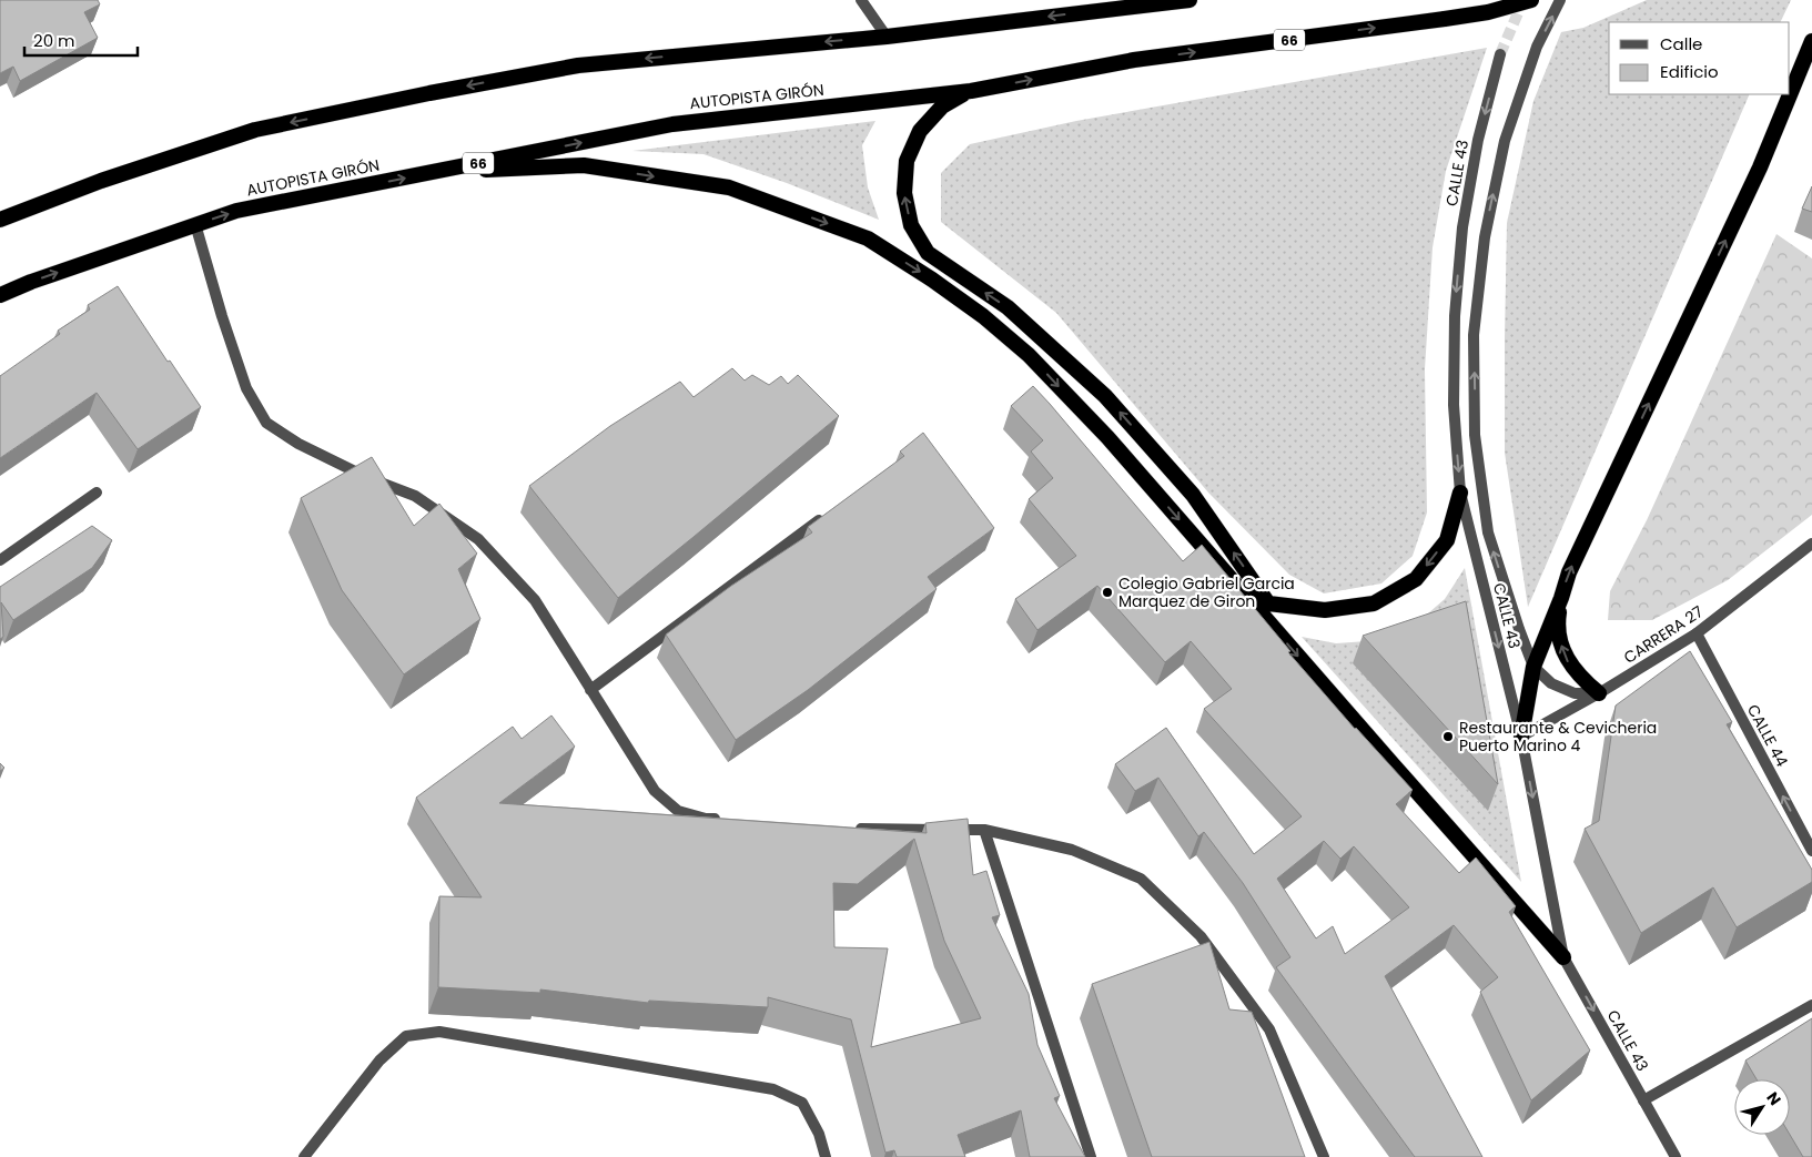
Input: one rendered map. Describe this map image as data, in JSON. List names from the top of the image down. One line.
{"streets":{"highway":["66","AUTOPISTA GIRÓN"],"street":["CALLE 43","CARRERA 27","CALLE 44"]},"crossings":[["CALLE 43","CARRERA 27"],["CARRERA 27","CALLE 44"]],"one_way":["CALLE 44"],"places":["Colegio Gabriel Garcia Marquez de Giron","Restaurante & Cevicheria Puerto Marino 4"],"legend":["Calle","Edificio"],"scale_bar":"20 m","north":"top right"}
